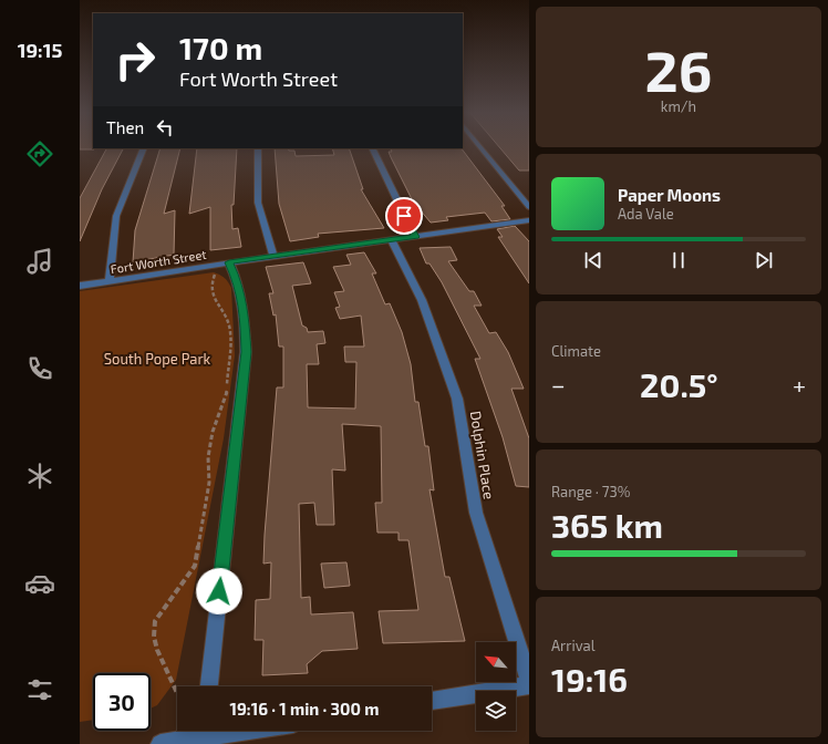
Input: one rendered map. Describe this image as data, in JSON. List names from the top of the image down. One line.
{"streets":{"street":["Fort Worth Street","Dolphin Place"]},"crossings":[["Fort Worth Street","Dolphin Place"]],"parks":["South Pope Park"],"north":"top left","page":{"tabs":"19:15","tile":[["26","km/h"],"Climate",["Range · 73%","365 km"],["Arrival","19:16"]],"turn":["170 m","Fort Worth Street"],"then":"Then","song":["Paper Moons","Ada Vale"],"heat":["−","20.5°","+"],"limit":"30","trip":"19:16 · 1 min · 300 m"}}
